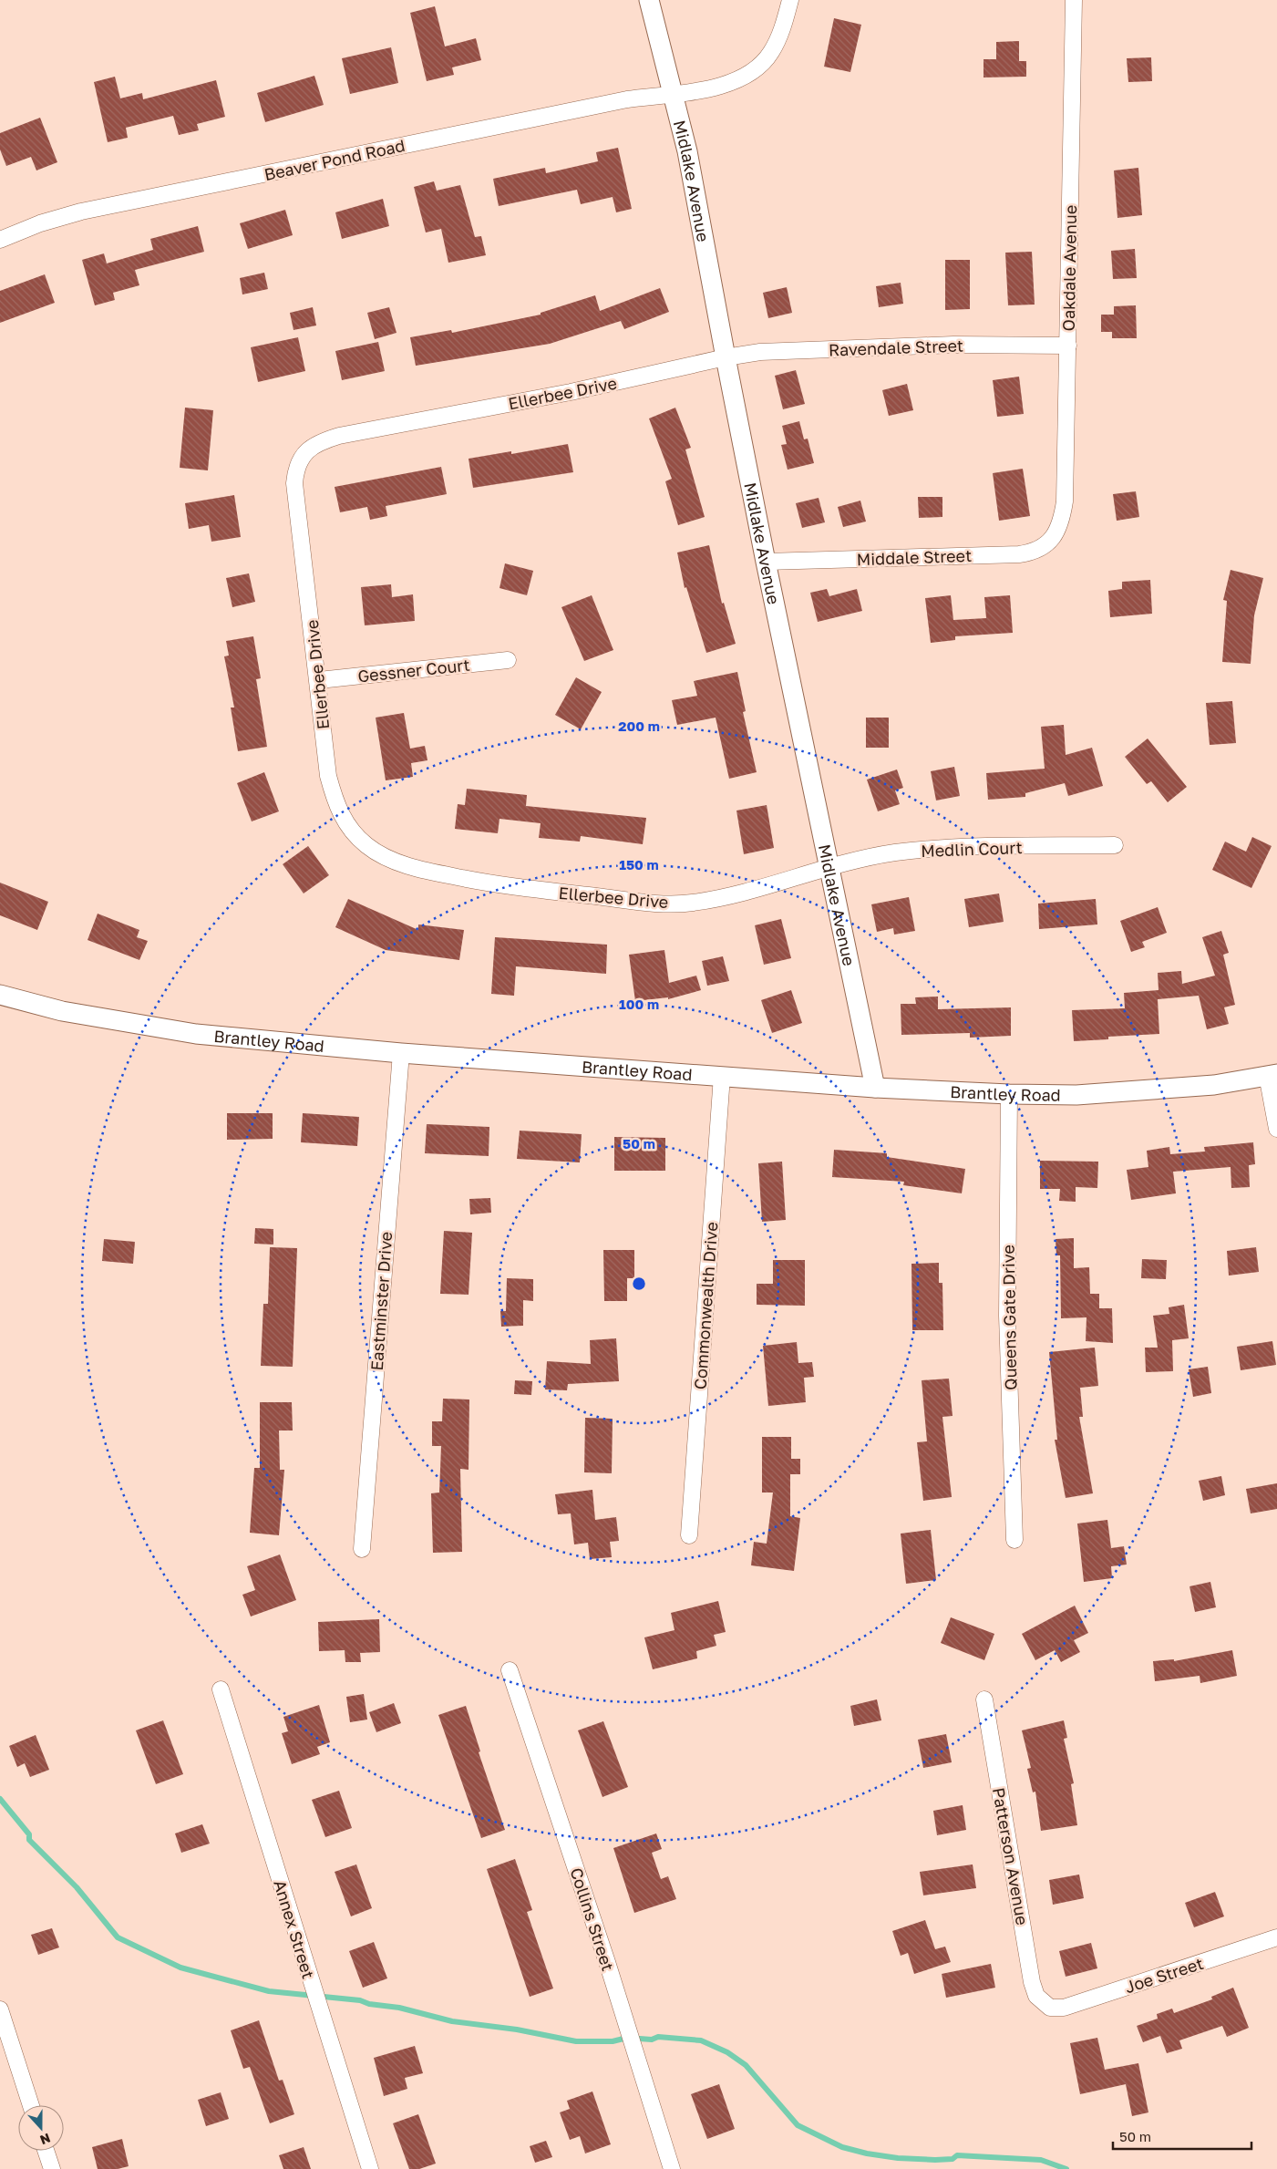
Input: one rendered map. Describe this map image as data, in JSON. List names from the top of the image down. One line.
{"streets":{"street":["Beaver Pond Road","Midlake Avenue","Oakdale Avenue","Ravendale Street","Ellerbee Drive","Middale Street","Gessner Court","Medlin Court","Brantley Road","Eastminster Drive","Commonwealth Drive","Queens Gate Drive","Patterson Avenue","Collins Street","Annex Street","Joe Street"]},"crossings":[["Beaver Pond Road","Midlake Avenue"],["Midlake Avenue","Ravendale Street"],["Midlake Avenue","Ellerbee Drive"],["Midlake Avenue","Middale Street"],["Midlake Avenue","Medlin Court"],["Midlake Avenue","Brantley Road"],["Oakdale Avenue","Ravendale Street"],["Oakdale Avenue","Middale Street"],["Ravendale Street","Ellerbee Drive"],["Ellerbee Drive","Gessner Court"],["Ellerbee Drive","Medlin Court"],["Brantley Road","Eastminster Drive"],["Brantley Road","Commonwealth Drive"],["Brantley Road","Queens Gate Drive"],["Patterson Avenue","Joe Street"]],"scale_bar":"50 m","north":"bottom","rings":["200 m","150 m","100 m","50 m"]}
